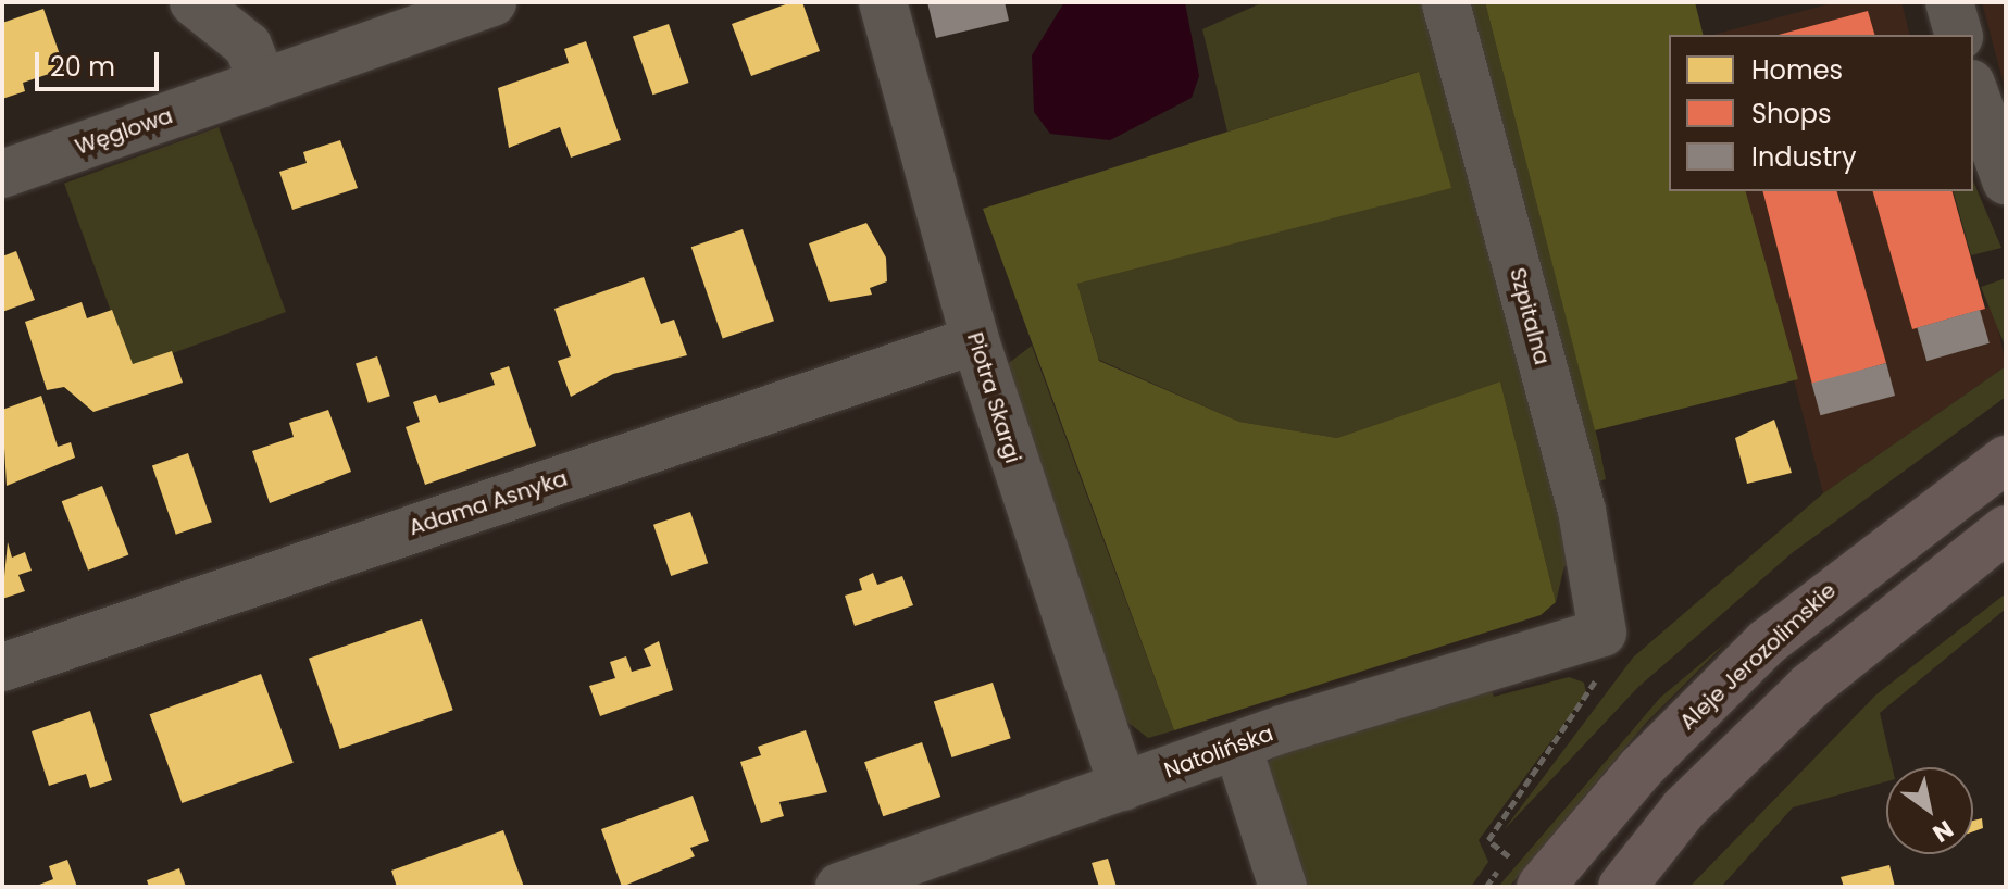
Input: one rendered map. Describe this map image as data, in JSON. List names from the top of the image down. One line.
{"streets":{"main road":["Aleje Jerozolimskie"],"street":["Węglowa","Szpitalna","Piotra Skargi","Adama Asnyka","Natolińska"]},"crossings":[["Szpitalna","Natolińska"],["Piotra Skargi","Adama Asnyka"],["Piotra Skargi","Natolińska"]],"legend":["Homes","Shops","Industry"],"scale_bar":"20 m","north":"bottom right"}
